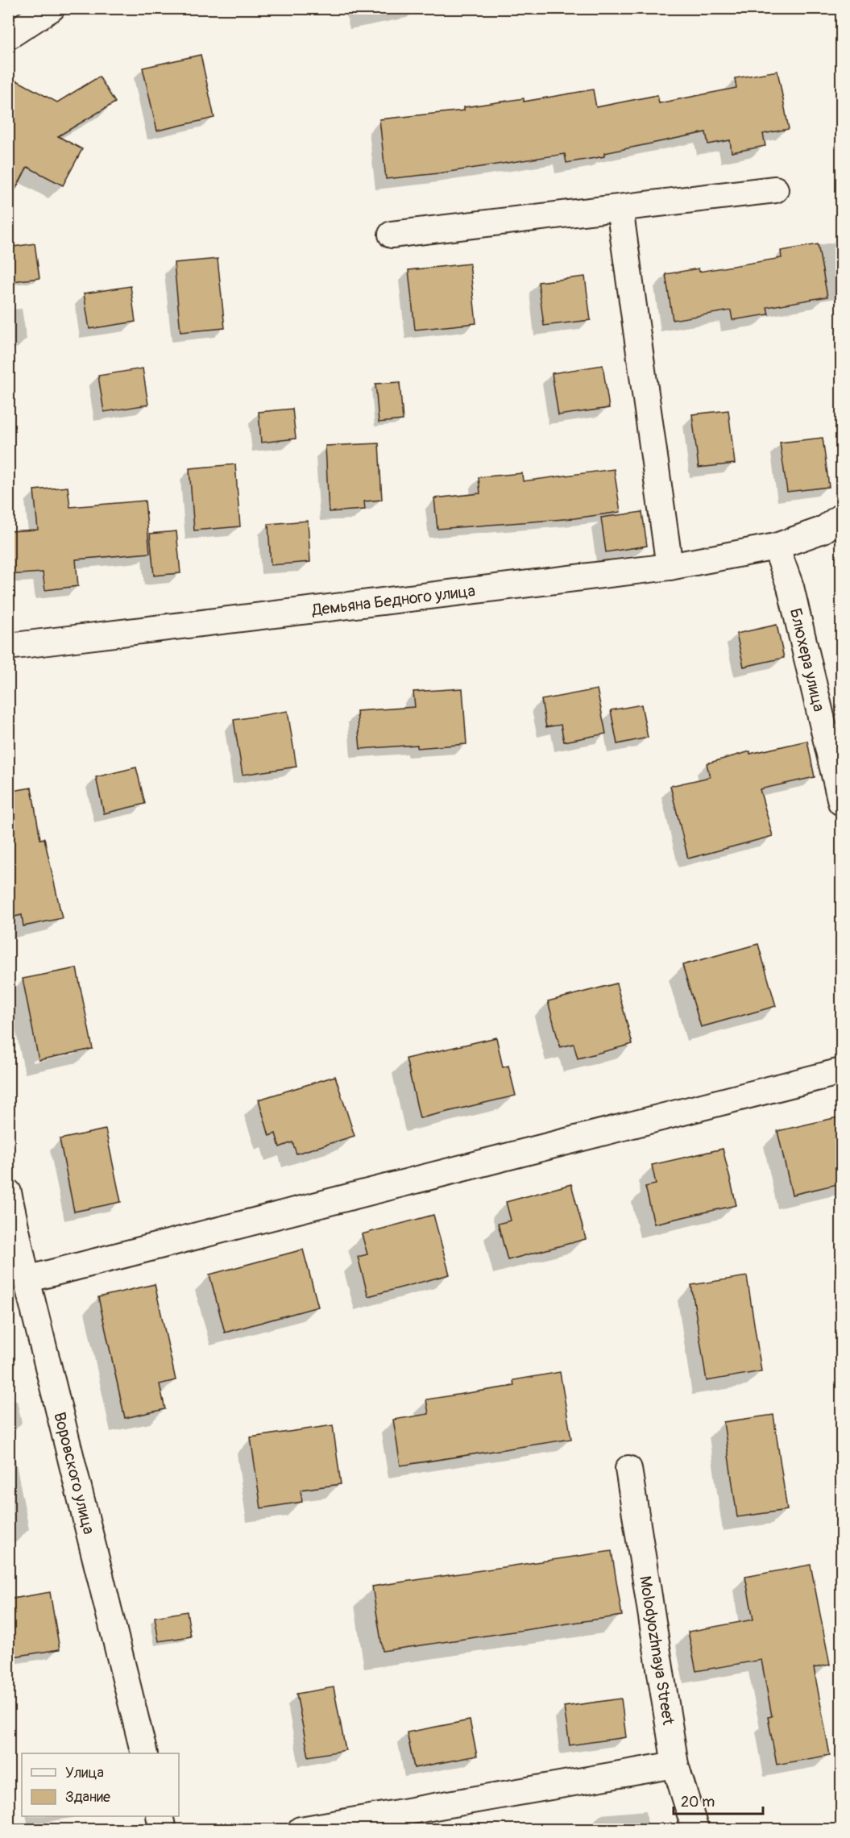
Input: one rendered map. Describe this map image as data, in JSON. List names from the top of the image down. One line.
{"streets":{"street":["Демьяна Бедного улица","Блюхера улица","Воровского улица","Molodyozhnaya Street"]},"crossings":[["Демьяна Бедного улица","Блюхера улица"]],"legend":["Улица","Здание"],"scale_bar":"20 m"}
